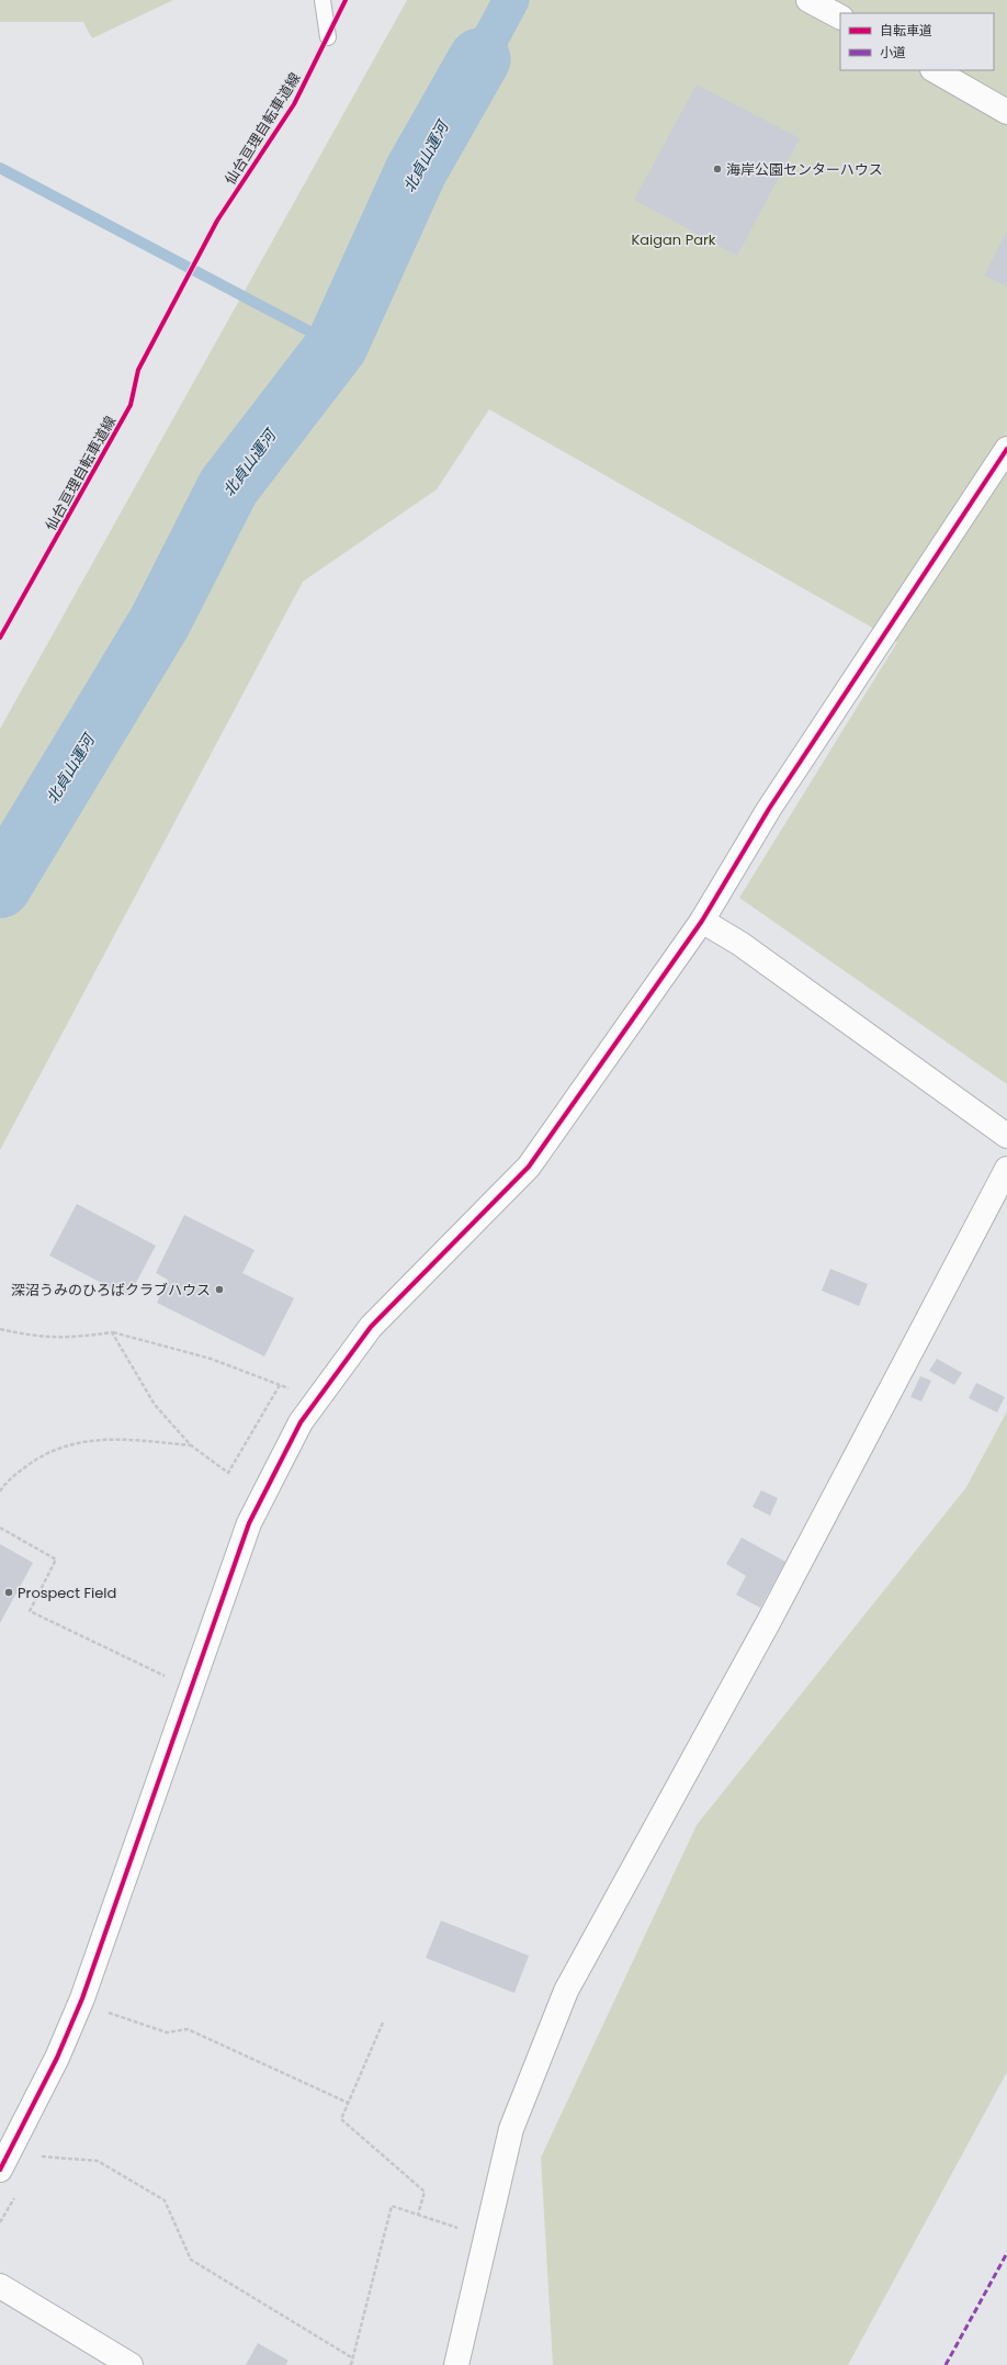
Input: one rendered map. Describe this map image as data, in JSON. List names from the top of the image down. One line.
{"streets":{"cycle path":["仙台亘理自転車道線"]},"water":["北貞山運河"],"parks":["Kaigan Park"],"places":["海岸公園センターハウス","深沼うみのひろばクラブハウス","Prospect Field"],"legend":["自転車道","小道"]}
